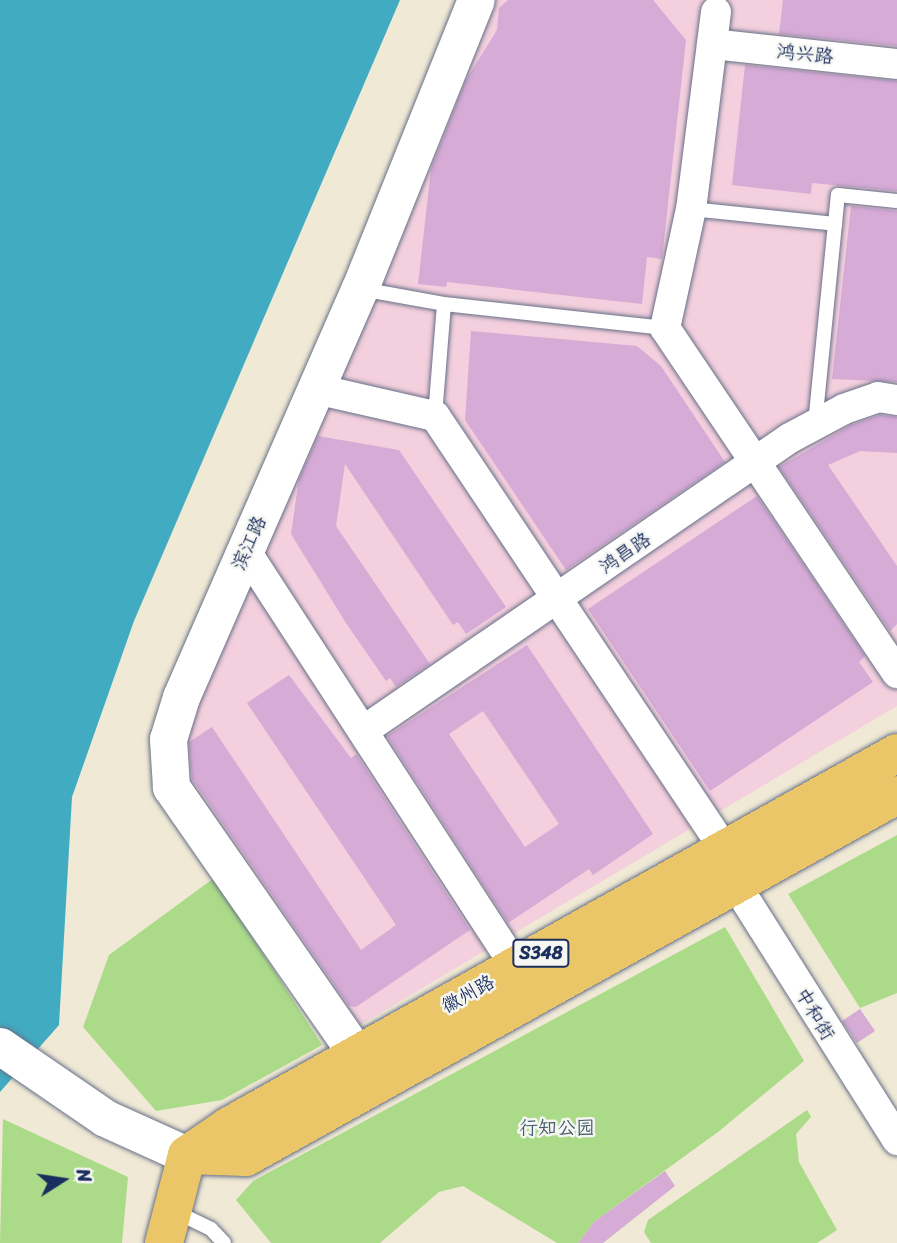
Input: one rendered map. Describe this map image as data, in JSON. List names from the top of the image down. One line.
{"streets":{"main road":["S348","徽州路"],"street":["鸿兴路","滨江路","鸿昌路","中和街"]},"crossings":[["滨江路","徽州路"],["鸿昌路","中和街"],["徽州路","中和街"]],"parks":["行知公园"],"north":"right"}
